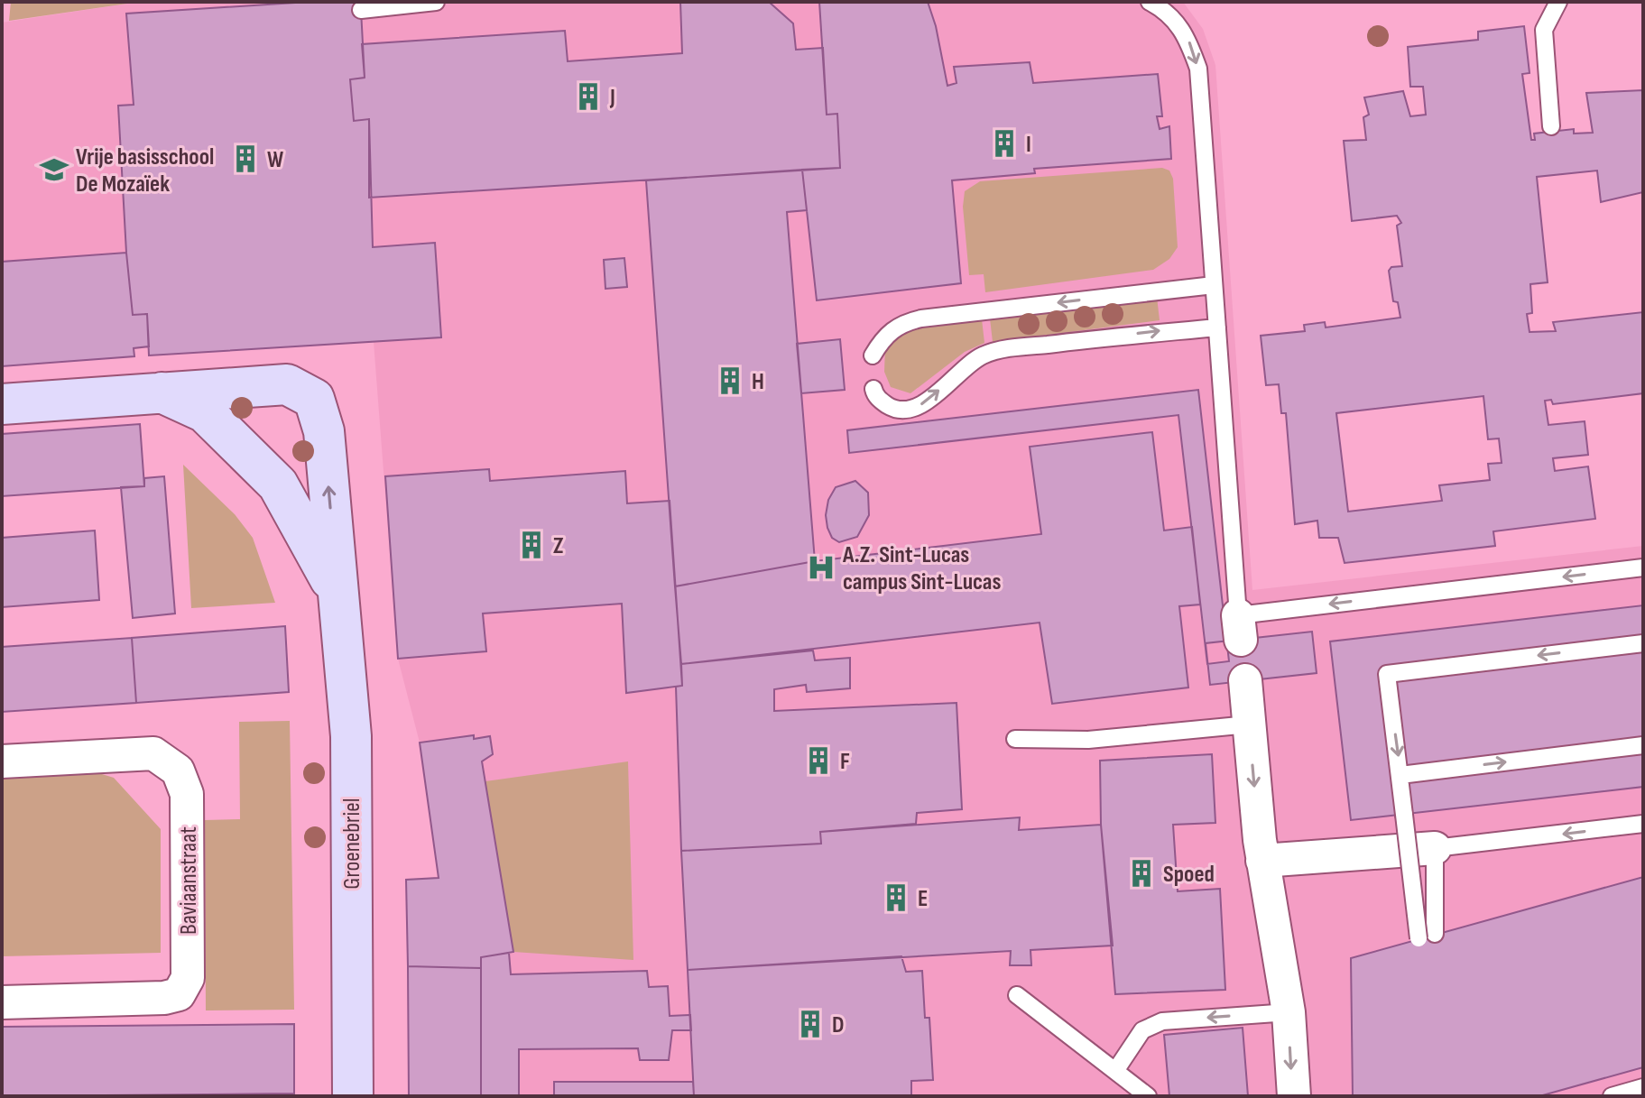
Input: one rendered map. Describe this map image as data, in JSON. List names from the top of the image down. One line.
{"streets":{"street":["Groenebriel","Baviaanstraat"]},"places":{"building":["J","I","W","H","Z","F","Spoed","E","D"],"school or university":["Vrije basisschool De Mozaïek"],"hospital":["A.Z. Sint-Lucas campus Sint-Lucas"]}}
